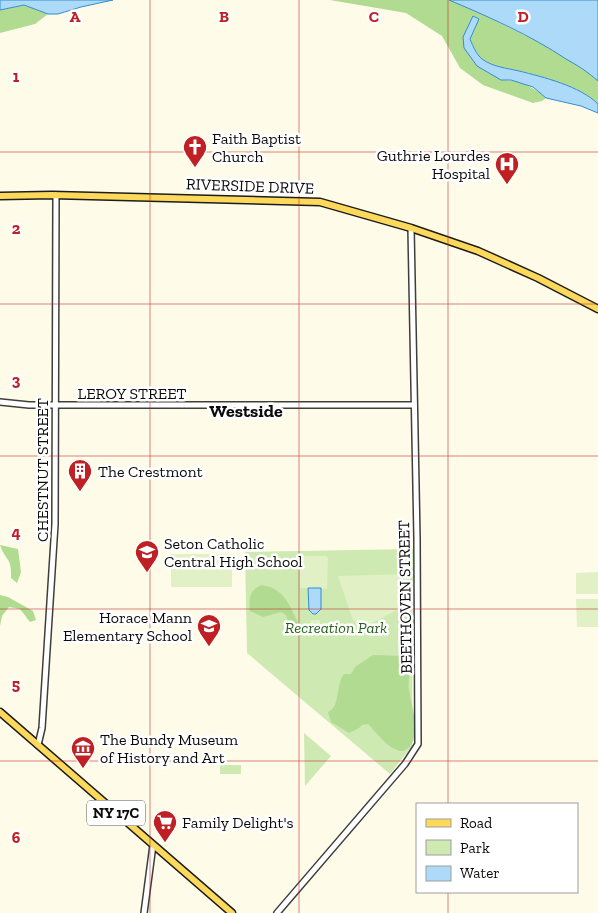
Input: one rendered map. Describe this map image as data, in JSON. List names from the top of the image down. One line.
{"streets":{"main road":["RIVERSIDE DRIVE","NY 17C"],"street":["LEROY STREET","CHESTNUT STREET","BEETHOVEN STREET"]},"crossings":[["RIVERSIDE DRIVE","CHESTNUT STREET"],["RIVERSIDE DRIVE","BEETHOVEN STREET"],["LEROY STREET","CHESTNUT STREET"],["LEROY STREET","BEETHOVEN STREET"],["CHESTNUT STREET","NY 17C"]],"districts":["Westside"],"parks":["Recreation Park"],"places":{"church":["Faith Baptist Church"],"hospital":["Guthrie Lourdes Hospital"],"building":["The Crestmont"],"school or university":["Seton Catholic Central High School","Horace Mann Elementary School"],"museum":["The Bundy Museum of History and Art"],"supermarket":["Family Delight's"]},"legend":["Road","Park","Water"],"grid":{"columns":["A","B","C","D"],"rows":["1","2","3","4","5","6"]}}
